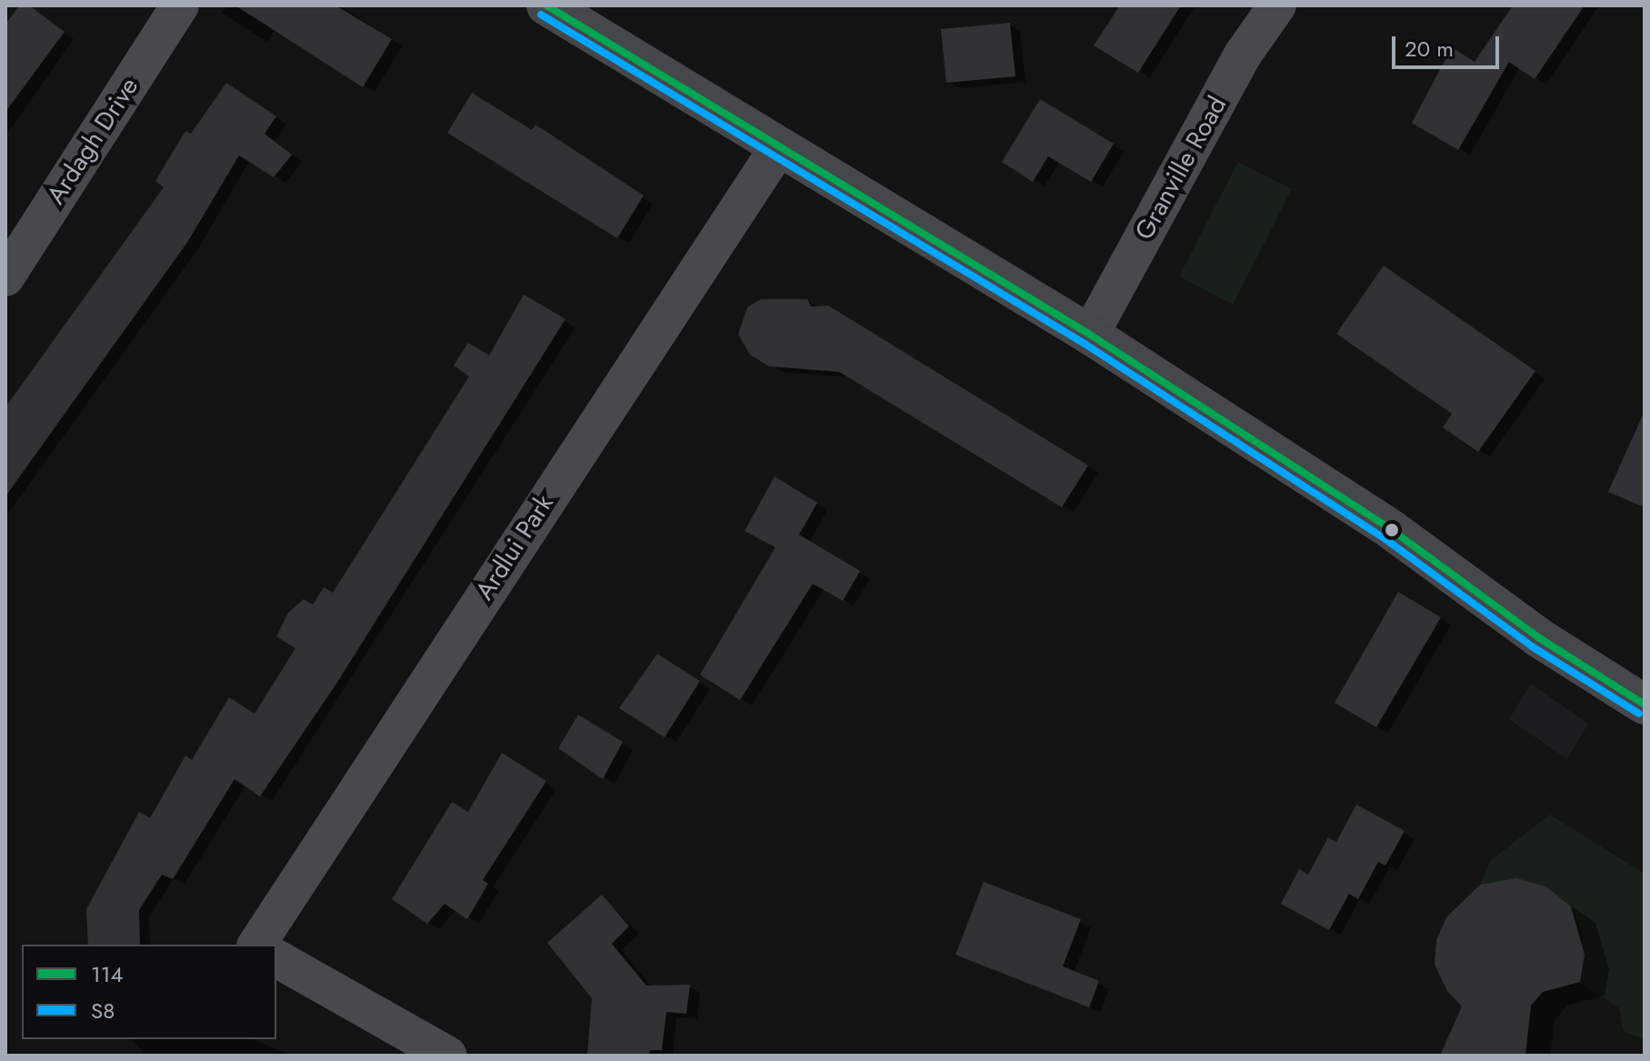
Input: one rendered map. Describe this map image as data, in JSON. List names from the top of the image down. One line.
{"streets":{"street":["Ardagh Drive","Granville Road","Ardlui Park"]},"lines":["transit line 114","transit line S8"],"legend":["114","S8"],"scale_bar":"20 m"}
